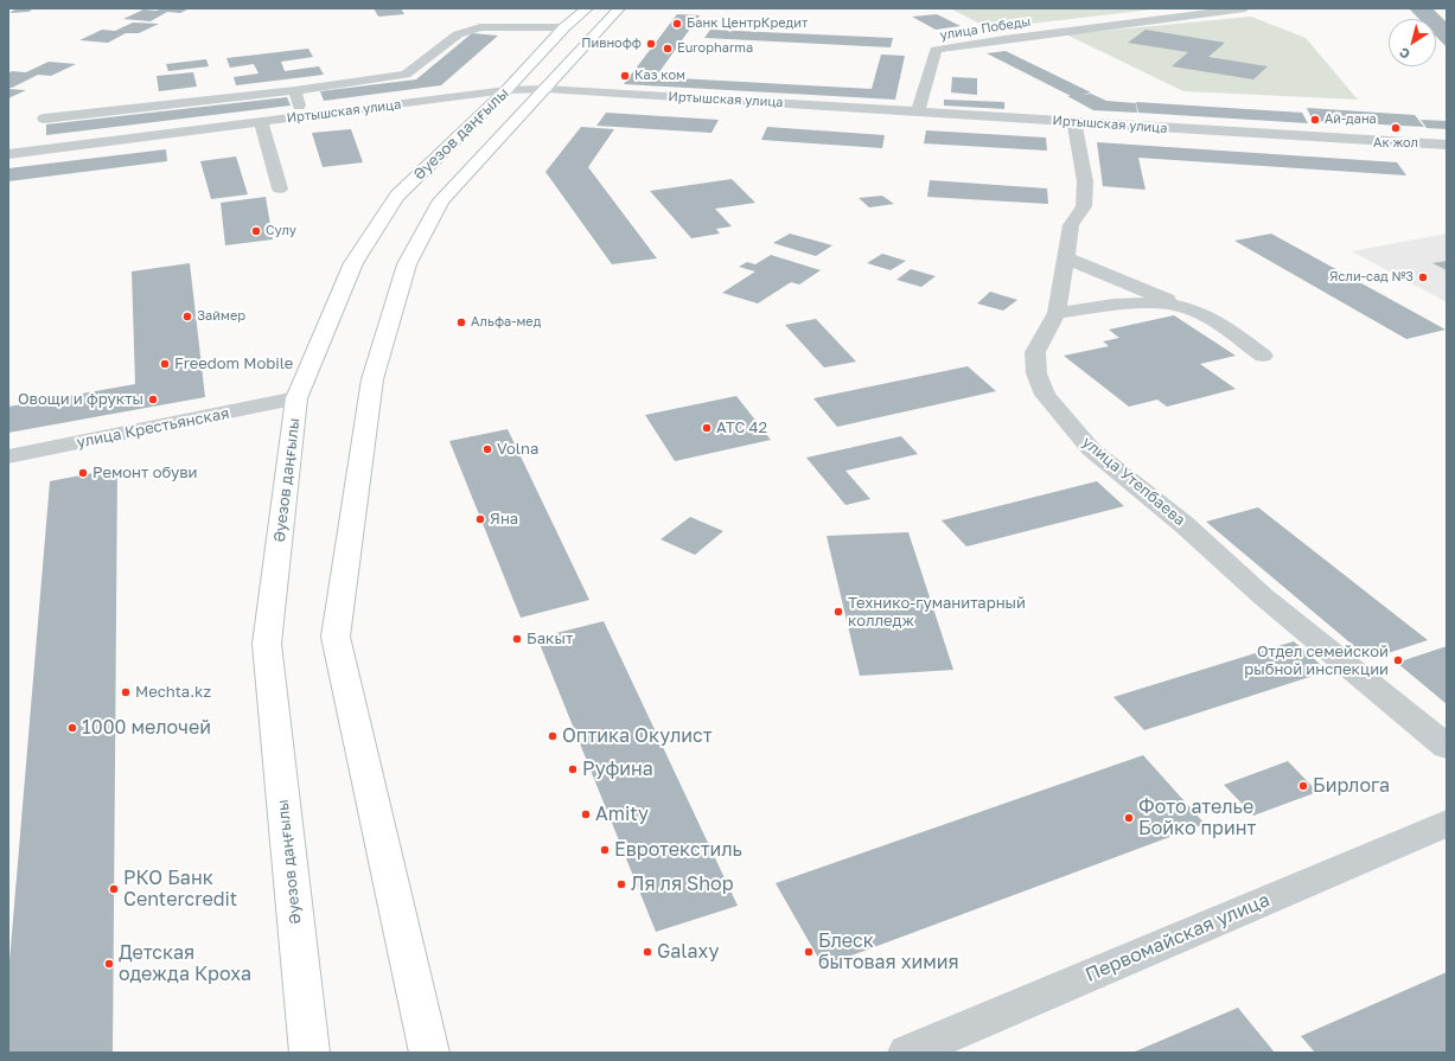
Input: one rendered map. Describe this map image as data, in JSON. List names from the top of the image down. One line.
{"streets":{"main road":["Әуезов даңғылы"],"street":["улица Победы","Иртышская улица","улица Крестьянская","улица Утепбаева","Первомайская улица"]},"crossings":[["улица Победы","Иртышская улица"],["Иртышская улица","Әуезов даңғылы"],["Иртышская улица","улица Утепбаева"],["Әуезов даңғылы","улица Крестьянская"]],"places":["Банк ЦентрКредит","Пивнофф","Europharma","Каз ком","Ай-дана","Ак жол","Сулу","Ясли-сад №3","Займер","Альфа-мед","Freedom Mobile","Овощи и фрукты","АТС 42","Volna","Ремонт обуви","Яна","Технико-гуманитарный колледж","Бакыт","Отдел семейской рыбной инспекции","Mechta.kz","1000 мелочей","Оптика Окулист","Руфина","Бирлога","Amity","Фото ателье Бойко принт","Евротекстиль","Ля ля Shop","РКО Банк Centercredit","Galaxy","Блеск бытовая химия","Детская одежда Кроха"],"north":"bottom left"}
